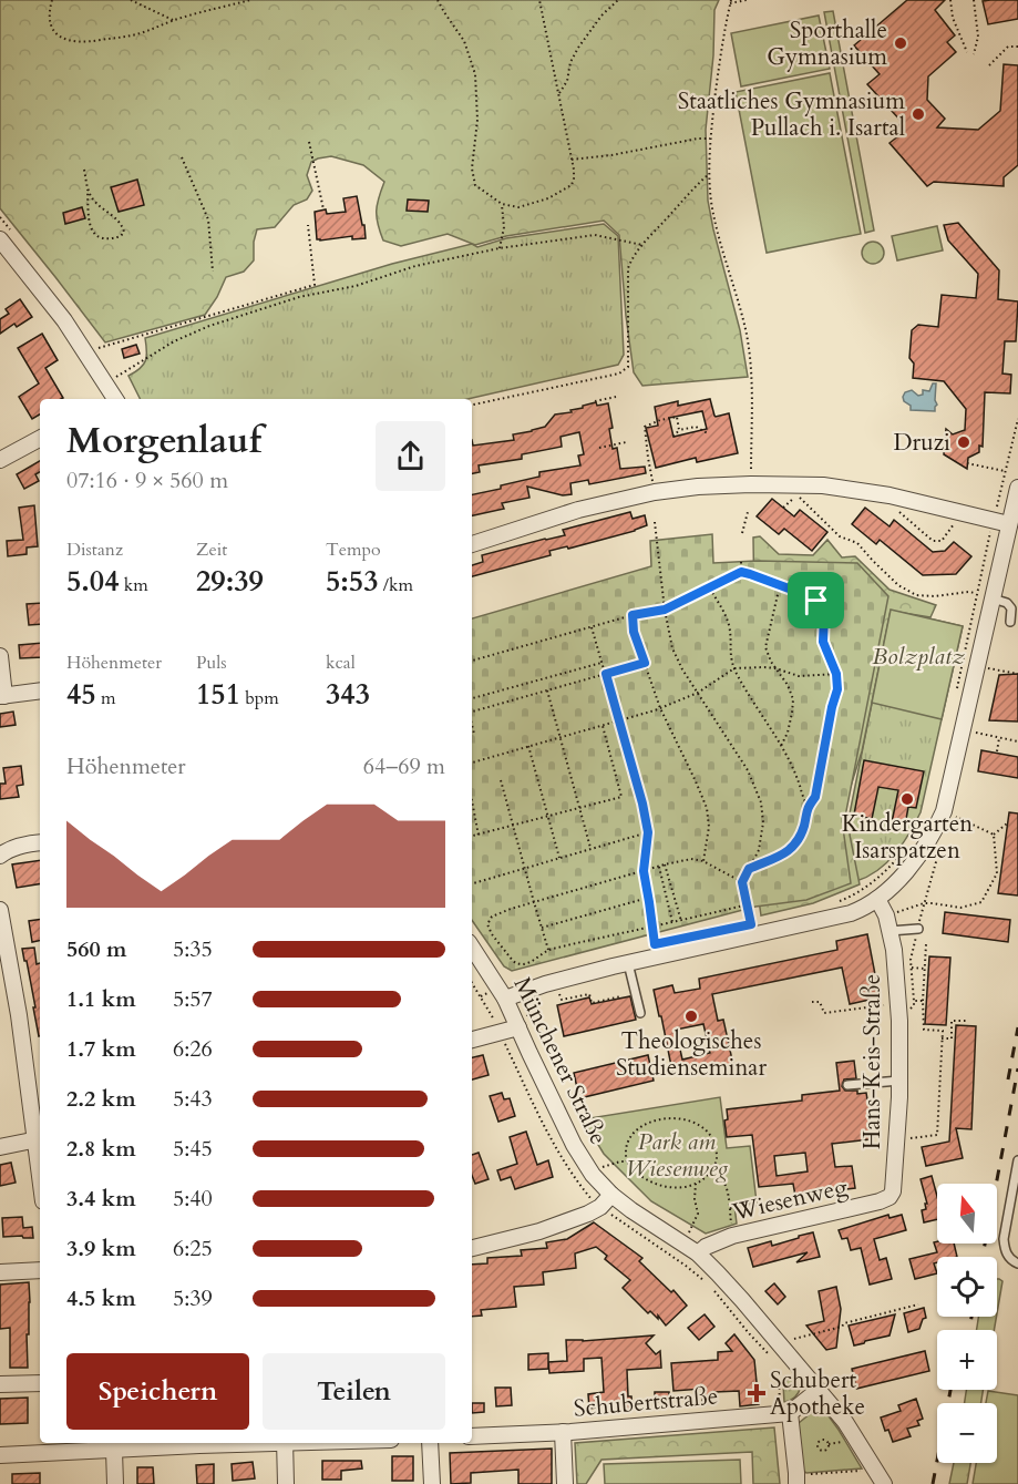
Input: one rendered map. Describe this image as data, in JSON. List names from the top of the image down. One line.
{"streets":{"street":["Münchener Straße","Hans-Keis-Straße","Wiesenweg","Schubertstraße"]},"crossings":[["Münchener Straße","Wiesenweg"],["Hans-Keis-Straße","Wiesenweg"]],"parks":["Bolzplatz","Park am Wiesenweg"],"places":{"other":["Sporthalle Gymnasium","Staatliches Gymnasium Pullach i. Isartal","Druzi","Kindergarten Isarspatzen","Theologisches Studienseminar"],"health":["Schubert Apotheke"]},"north":"top","page":{"heading":["Morgenlauf","07:16 · 9 × 560 m"],"stats":[["Distanz","5.04 km"],["Zeit","29:39"],["Tempo","5:53 /km"],["Höhenmeter","45 m"],["Puls","151 bpm"],["kcal","343"]],"chart":["Höhenmeter","64–69 m"],"list":[{"name":"560 m","note":"5:35"},{"name":"1.1 km","note":"5:57"},{"name":"1.7 km","note":"6:26"},{"name":"2.2 km","note":"5:43"},{"name":"2.8 km","note":"5:45"},{"name":"3.4 km","note":"5:40"},{"name":"3.9 km","note":"6:25"},{"name":"4.5 km","note":"5:39"}],"map_buttons":["+","−"],"buttons":["Speichern","Teilen"]}}
